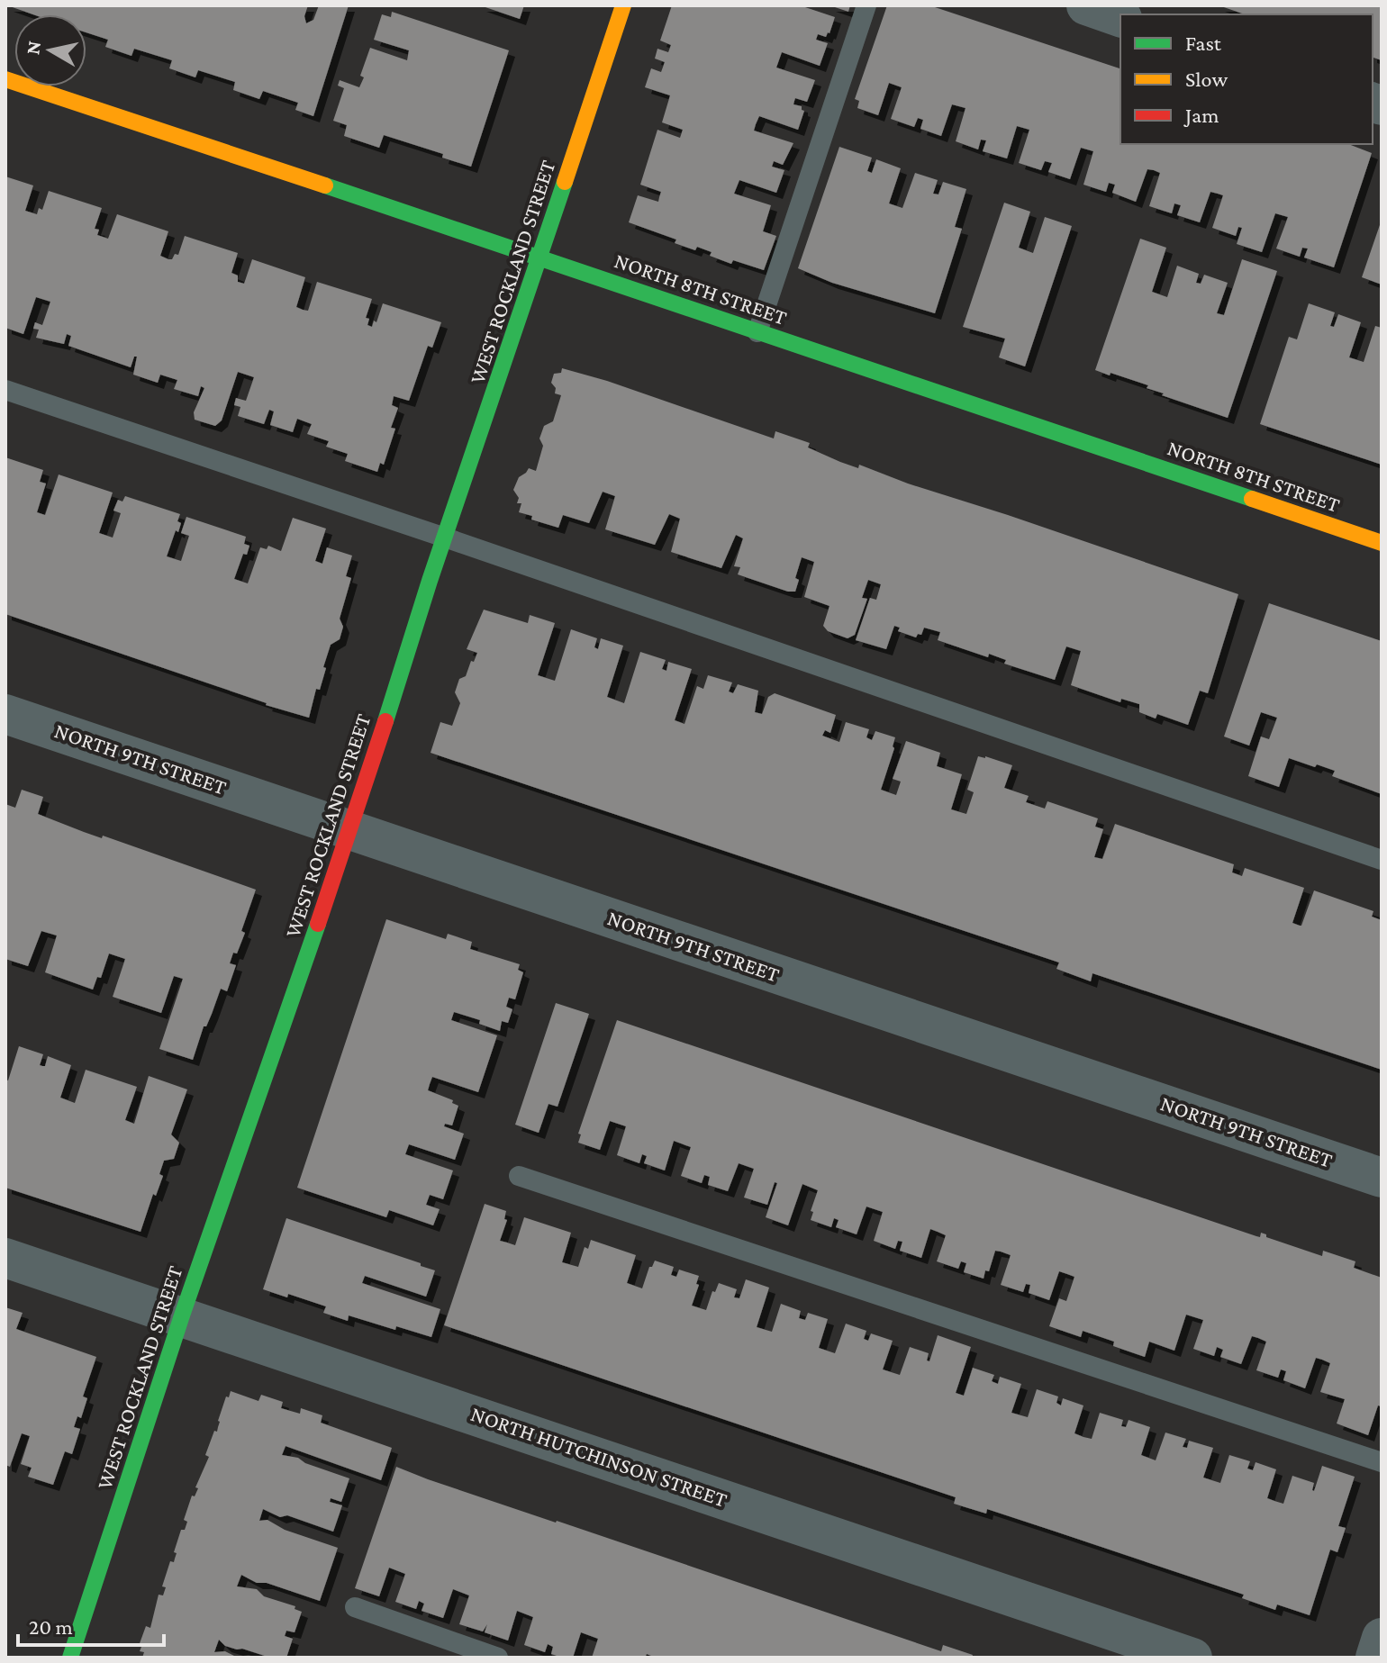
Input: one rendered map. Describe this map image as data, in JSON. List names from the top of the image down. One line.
{"streets":{"street":["WEST ROCKLAND STREET","NORTH 8TH STREET","NORTH 9TH STREET","NORTH HUTCHINSON STREET"]},"crossings":[["WEST ROCKLAND STREET","NORTH 8TH STREET"],["WEST ROCKLAND STREET","NORTH 9TH STREET"],["WEST ROCKLAND STREET","NORTH HUTCHINSON STREET"]],"legend":["Fast","Slow","Jam"],"scale_bar":"20 m","north":"left"}
